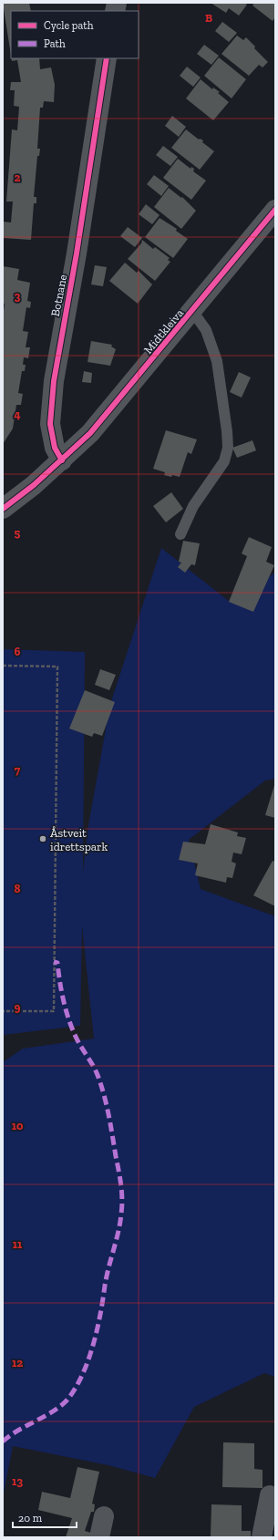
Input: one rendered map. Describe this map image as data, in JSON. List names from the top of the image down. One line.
{"streets":{"street":["Botnane","Midtkleiva"]},"crossings":[["Botnane","Midtkleiva"]],"places":["Åstveit idrettspark"],"legend":["Cycle path","Path"],"scale_bar":"20 m","grid":{"columns":["B"],"rows":["2","3","4","5","6","7","8","9","10","11","12","13"]}}
